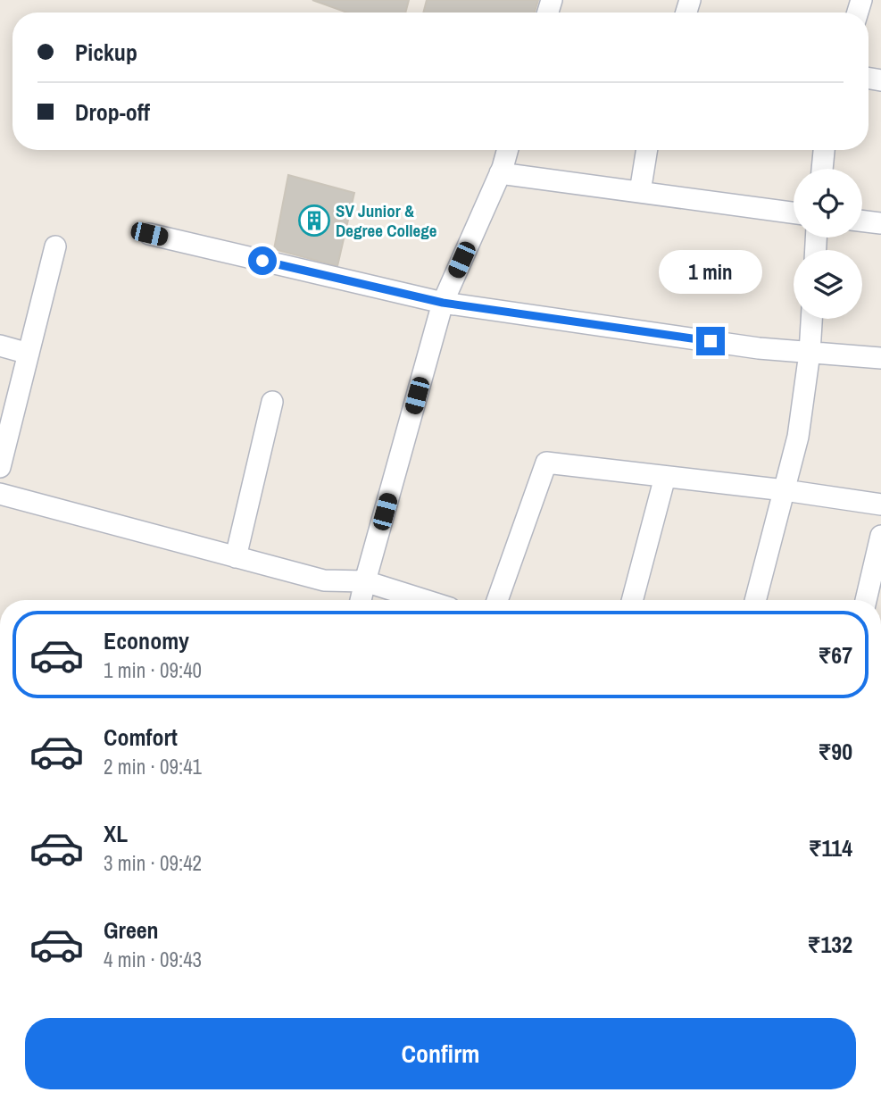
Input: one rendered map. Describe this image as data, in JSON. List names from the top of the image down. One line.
{"places":{"building":["SV Junior & Degree College"]},"page":{"banner":["Pickup","Drop-off"],"bubble":"1 min","list":[{"name":"Economy","note":"1 min · 09:40","value":"₹67"},{"name":"Comfort","note":"2 min · 09:41","value":"₹90"},{"name":"XL","note":"3 min · 09:42","value":"₹114"},{"name":"Green","note":"4 min · 09:43","value":"₹132"}],"buttons":"Confirm"}}
